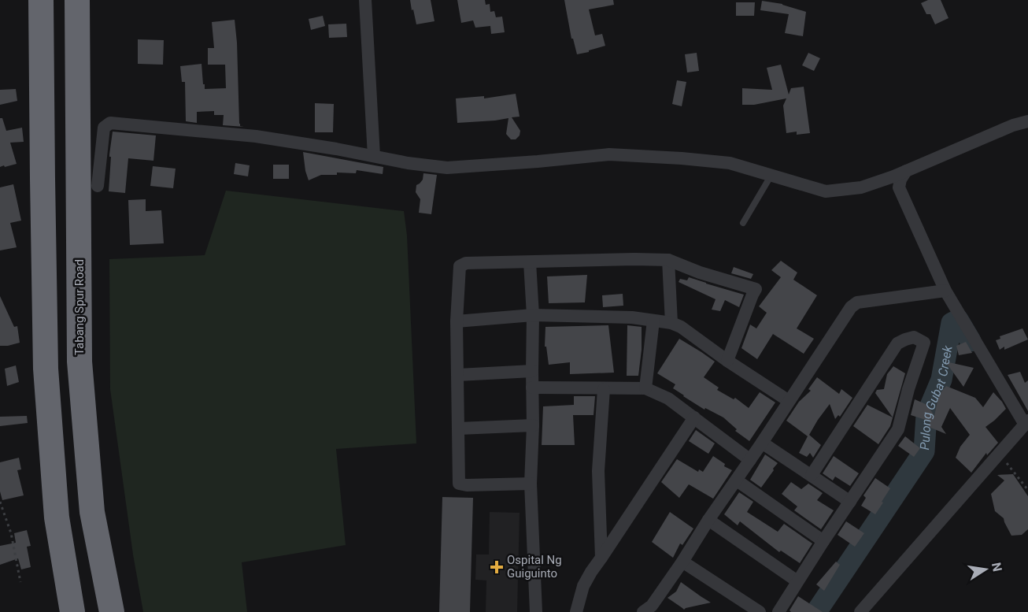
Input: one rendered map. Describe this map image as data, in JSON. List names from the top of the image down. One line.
{"streets":{"highway":["Tabang Spur Road"]},"water":["Pulong Gubat Creek"],"places":{"health":["Ospital Ng Guiguinto"]},"north":"right"}
